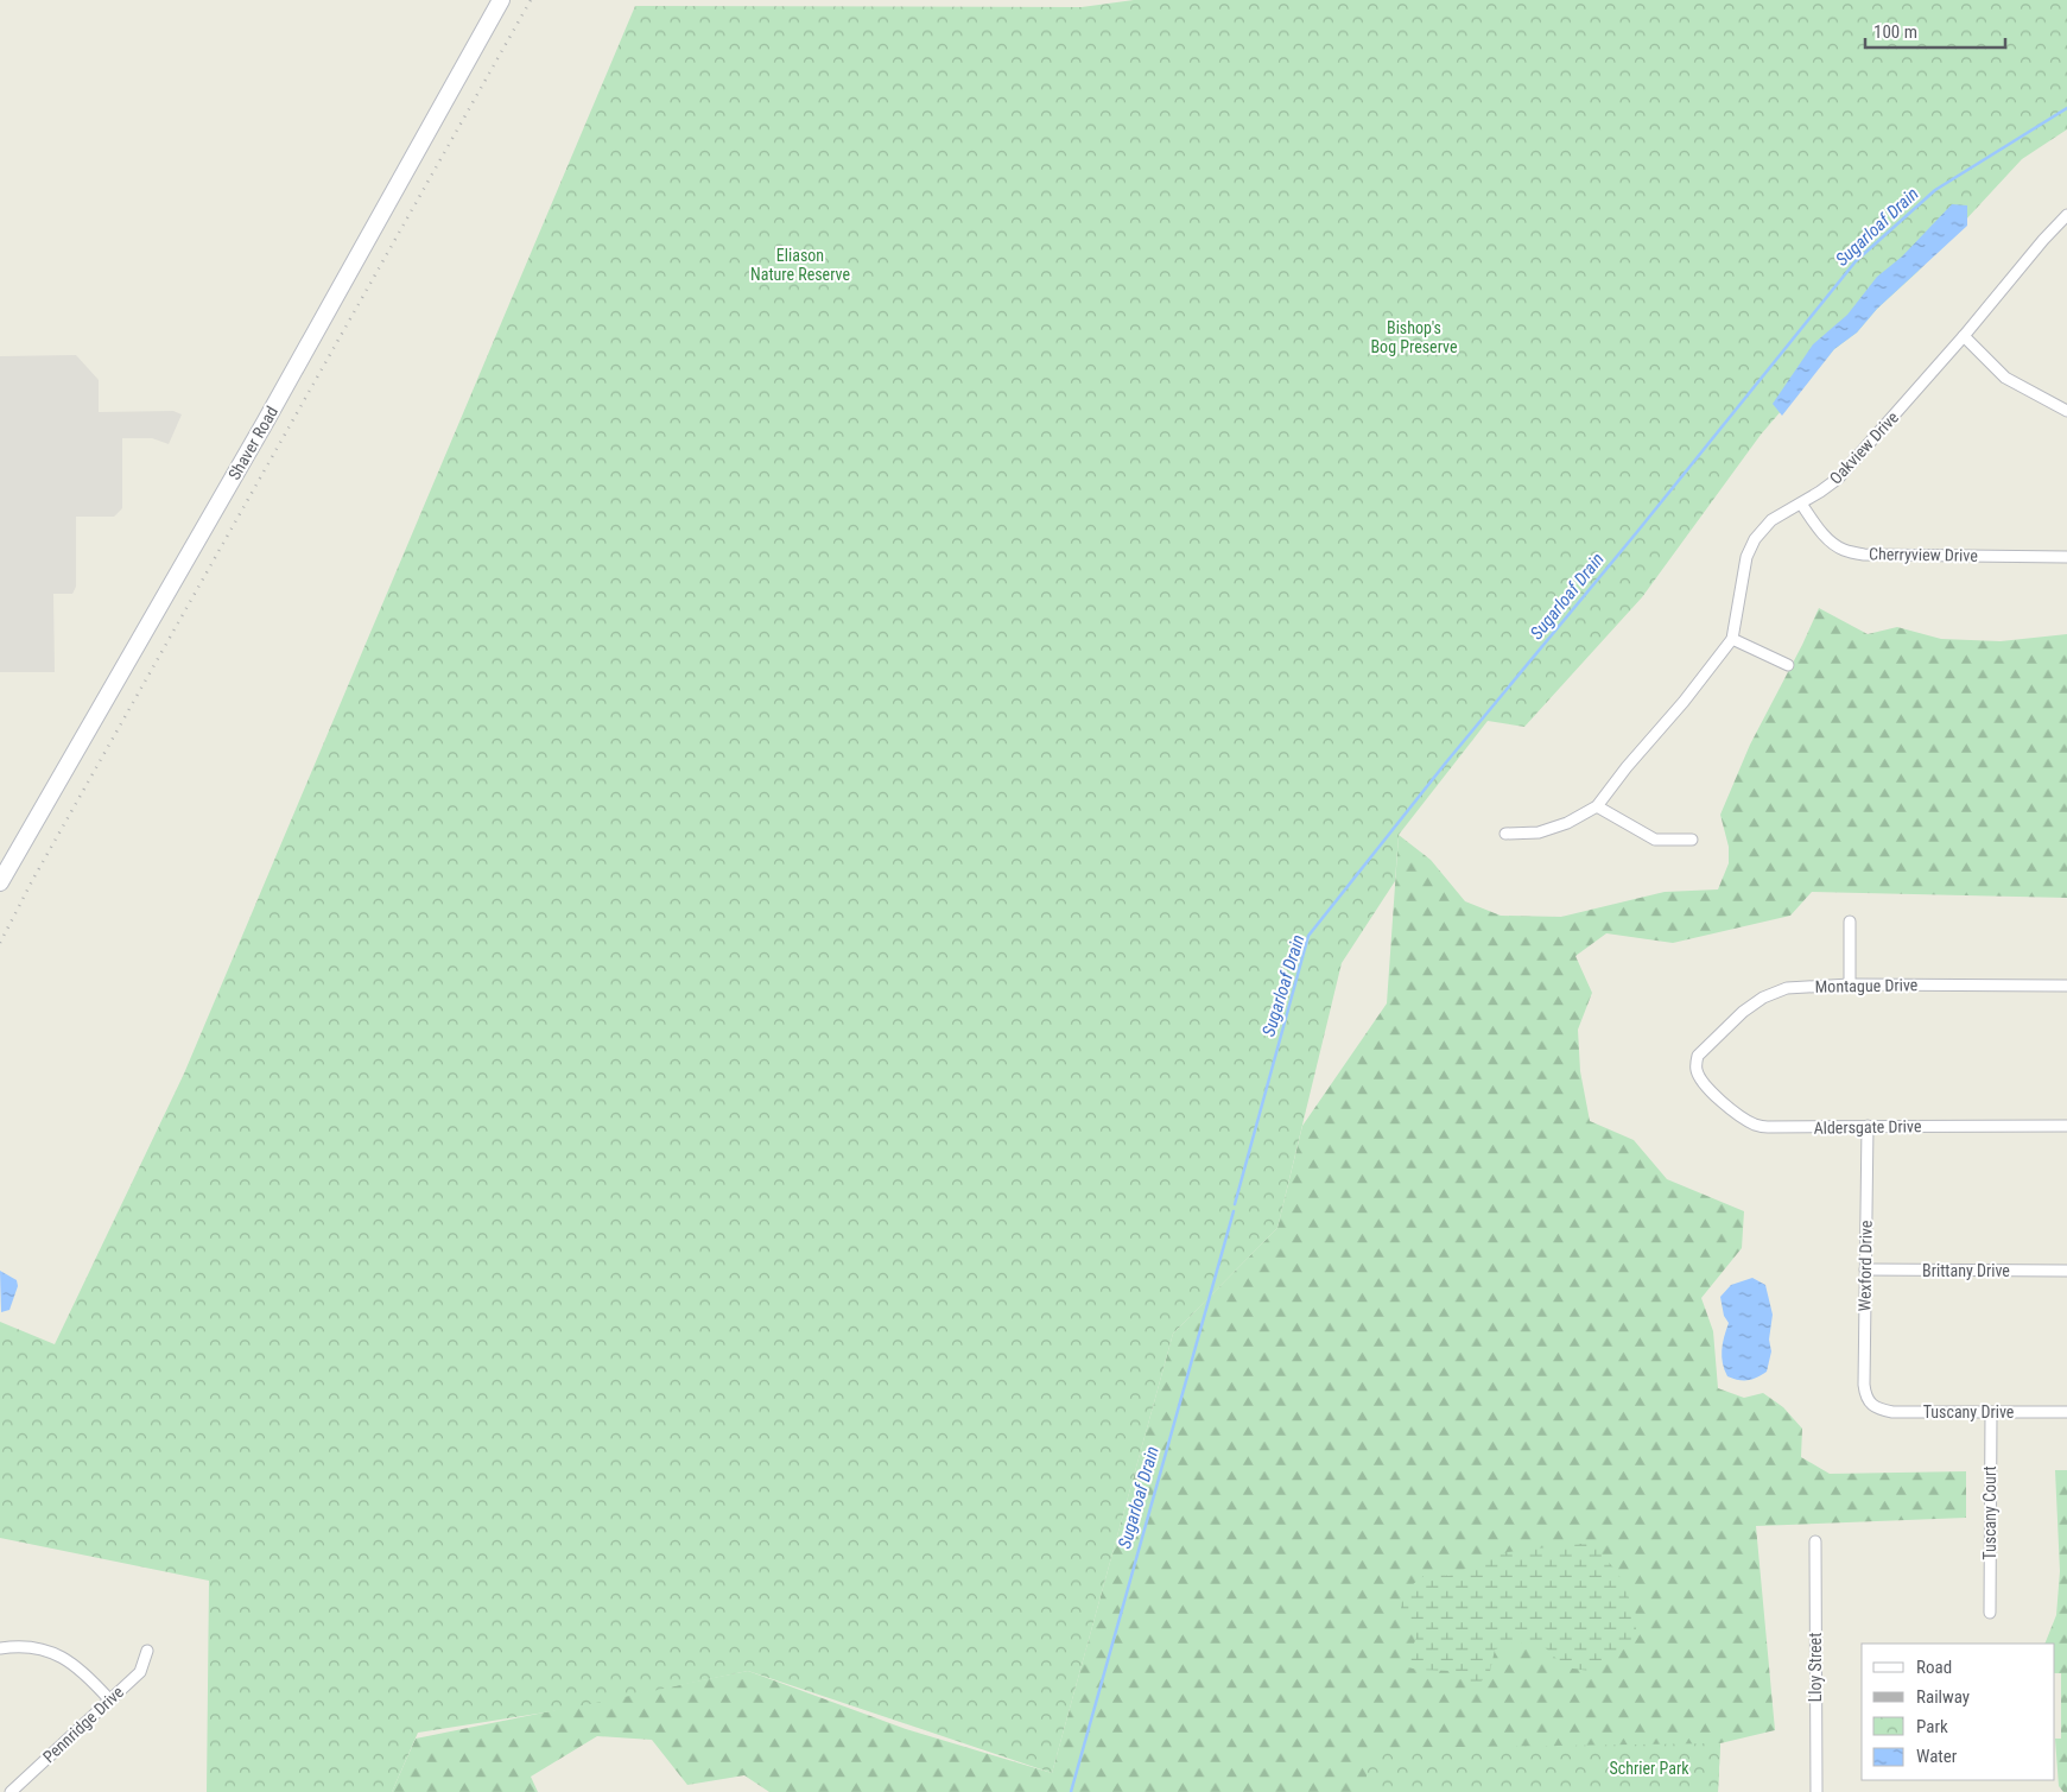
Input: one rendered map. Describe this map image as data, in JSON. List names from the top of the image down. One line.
{"streets":{"main road":["Shaver Road"],"street":["Oakview Drive","Cherryview Drive","Montague Drive","Aldersgate Drive","Wexford Drive","Brittany Drive","Tuscany Drive","Tuscany Court","Lloy Street","Pennridge Drive"]},"crossings":[["Oakview Drive","Cherryview Drive"],["Montague Drive","Aldersgate Drive"],["Aldersgate Drive","Wexford Drive"],["Wexford Drive","Brittany Drive"],["Wexford Drive","Tuscany Drive"],["Tuscany Drive","Tuscany Court"]],"water":["Sugarloaf Drain"],"parks":["Eliason Nature Reserve","Bishop's Bog Preserve","Schrier Park"],"legend":["Road","Railway","Park","Water"],"scale_bar":"100 m"}
